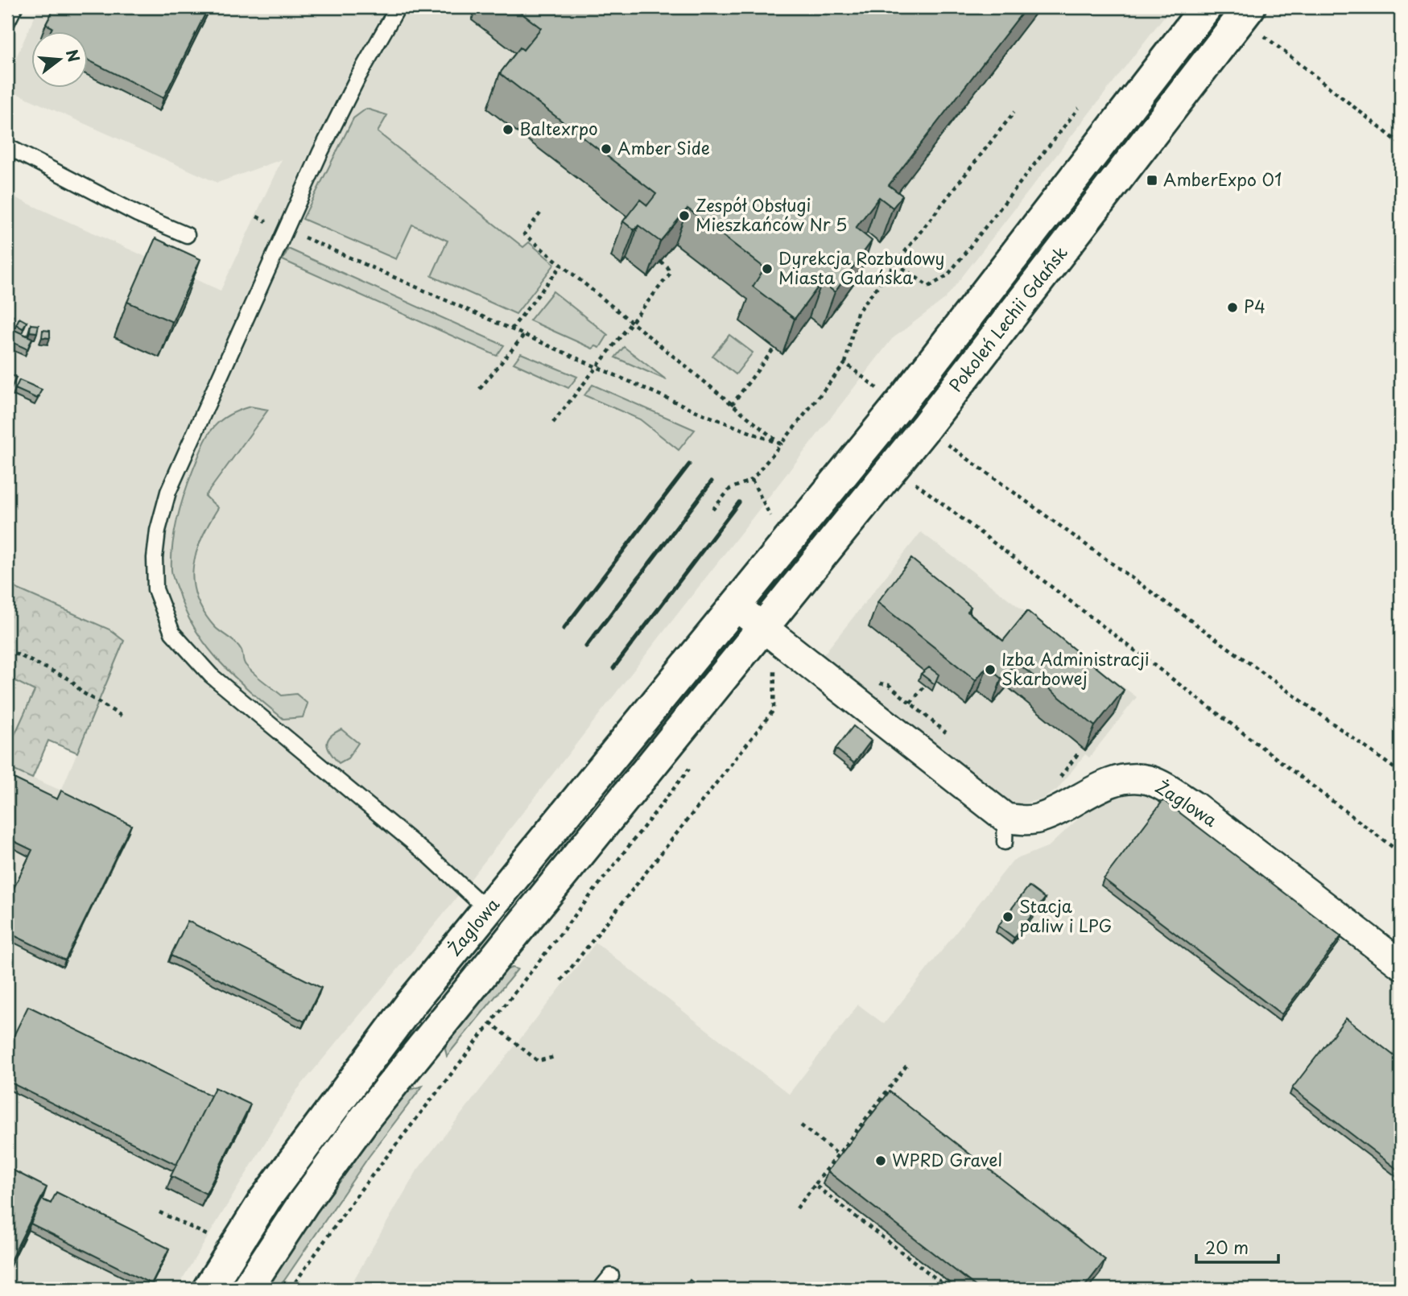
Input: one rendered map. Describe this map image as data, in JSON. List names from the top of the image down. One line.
{"streets":{"street":["Pokoleń Lechii Gdańsk","Żaglowa"]},"crossings":[["Pokoleń Lechii Gdańsk","Żaglowa"]],"places":{"other":["Baltexrpo","Amber Side","Zespół Obsługi Mieszkańców Nr 5","Dyrekcja Rozbudowy Miasta Gdańska","P4","Izba Administracji Skarbowej","Stacja paliw i LPG","WPRD Gravel"],"transit":["AmberExpo 01"]},"scale_bar":"20 m","north":"right"}
